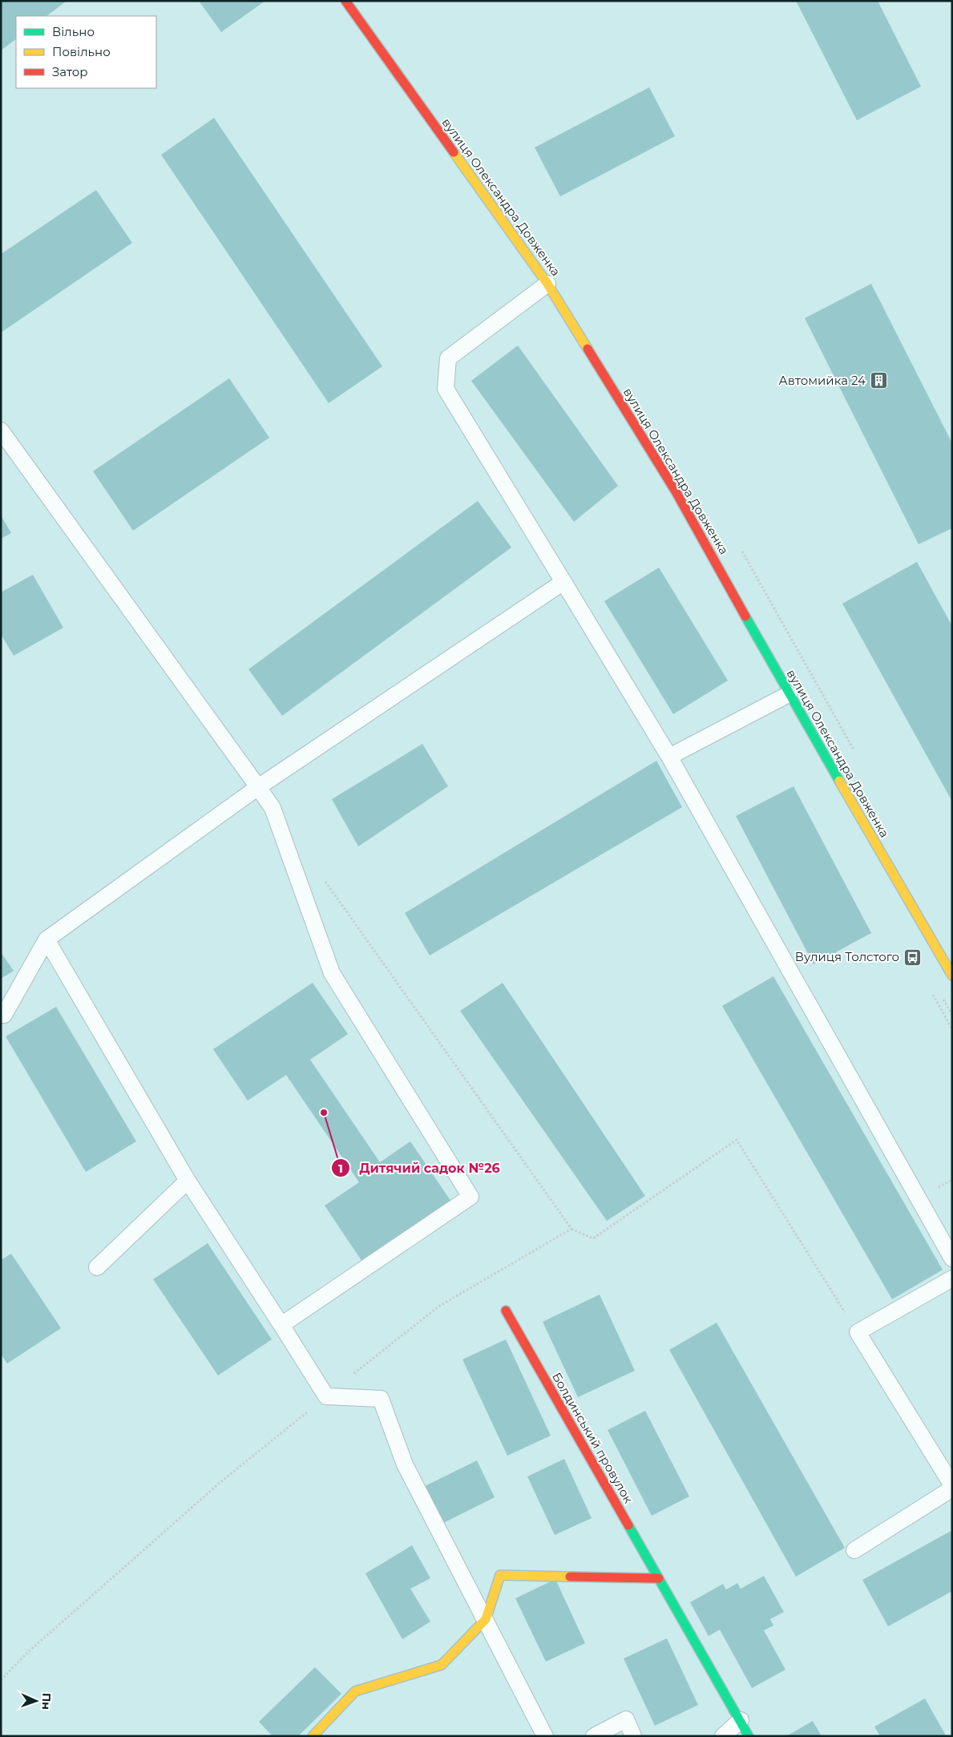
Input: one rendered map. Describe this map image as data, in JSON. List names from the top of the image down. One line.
{"streets":{"main road":["вулиця Олександра Довженка","Болдинський провулок"]},"places":{"building":["Автомийка 24"],"bus stop":["Вулиця Толстого"],"other":["Дитячий садок №26"]},"legend":["Вільно","Повільно","Затор"],"north":"right"}
